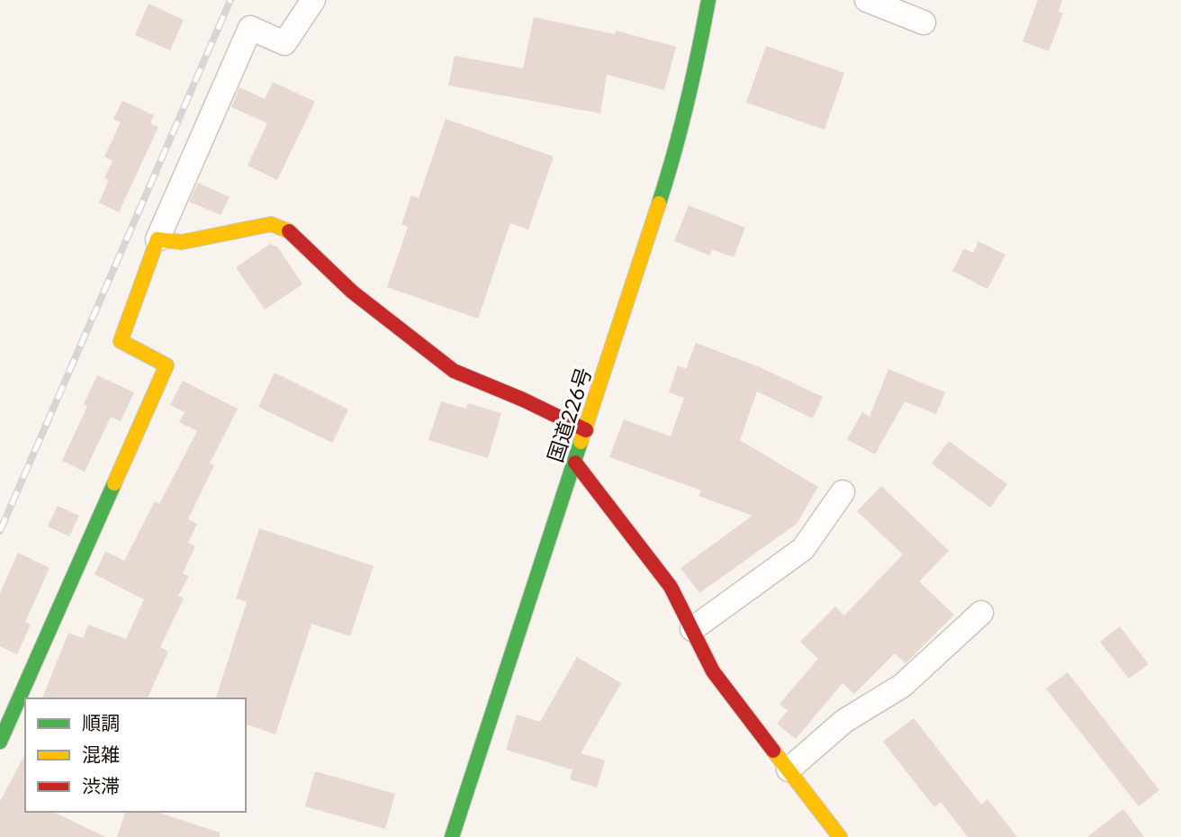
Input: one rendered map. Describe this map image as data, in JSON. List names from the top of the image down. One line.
{"streets":{"main road":["国道226号"]},"legend":["順調","混雑","渋滞"]}
